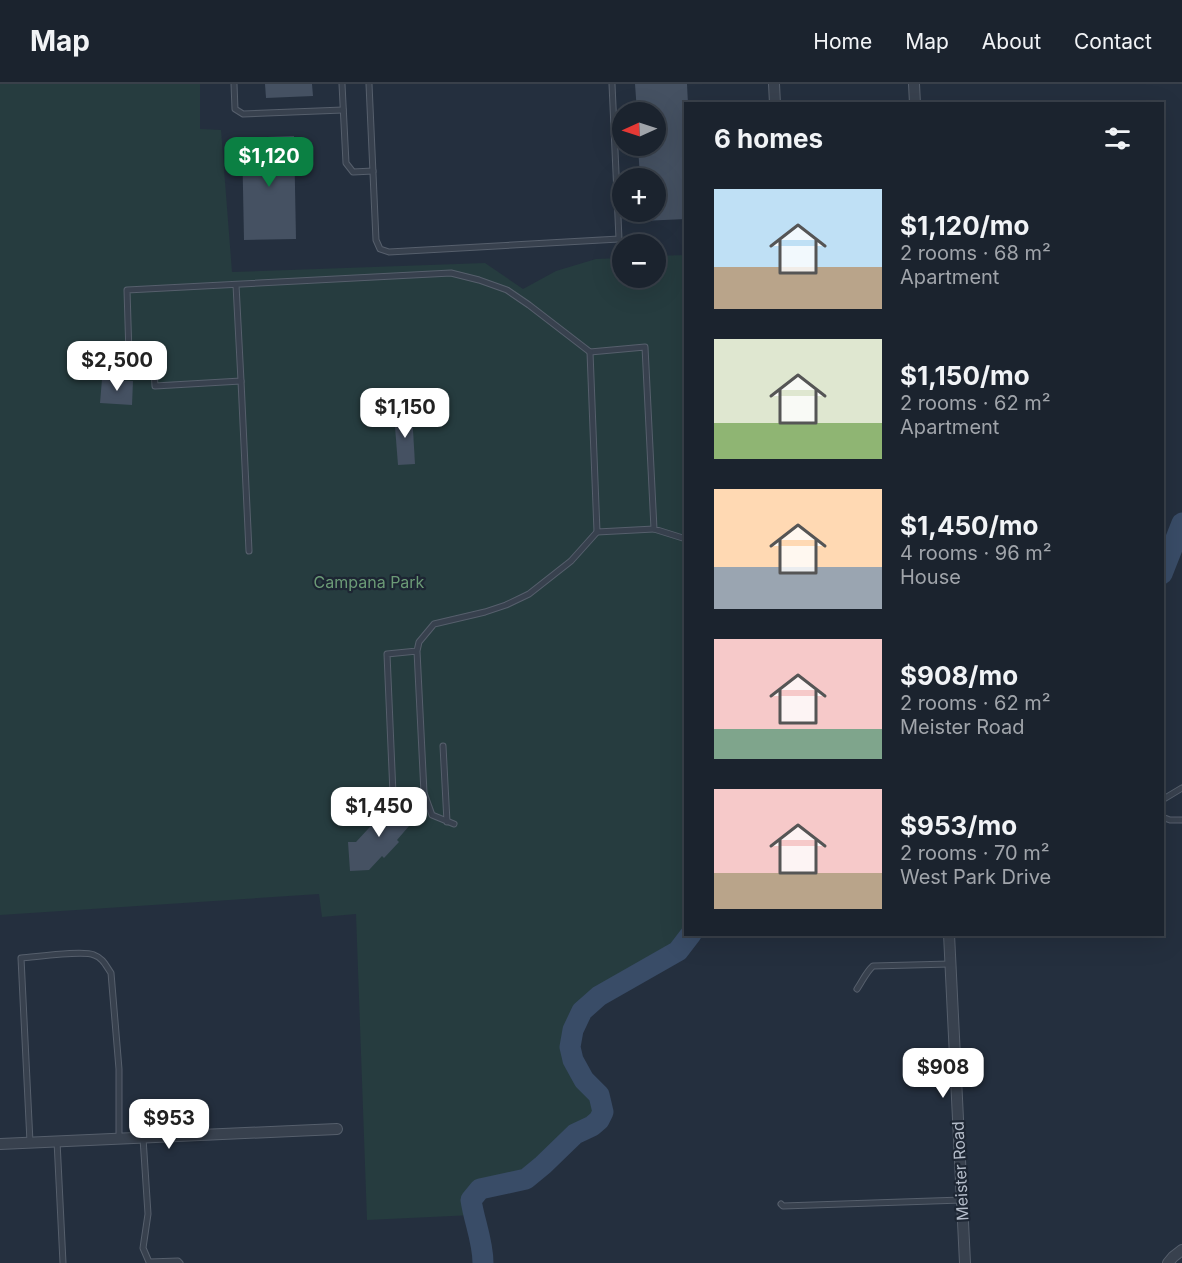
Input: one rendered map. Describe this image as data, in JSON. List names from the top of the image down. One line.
{"streets":{"street":["Meister Road"]},"parks":["Campana Park"],"north":"left","page":{"header":"Map","nav":["Home","Map","About","Contact"],"map_buttons":["+","−"],"heading":"6 homes","price":["$1,120","$2,500","$1,150","$1,450","$908","$953"],"list":[{"name":"$1,120/mo","note":"2 rooms · 68 m² · Apartment"},{"name":"$1,150/mo","note":"2 rooms · 62 m² · Apartment"},{"name":"$1,450/mo","note":"4 rooms · 96 m² · House"},{"name":"$908/mo","note":"2 rooms · 62 m² · Meister Road"},{"name":"$953/mo","note":"2 rooms · 70 m² · West Park Drive"}]}}
